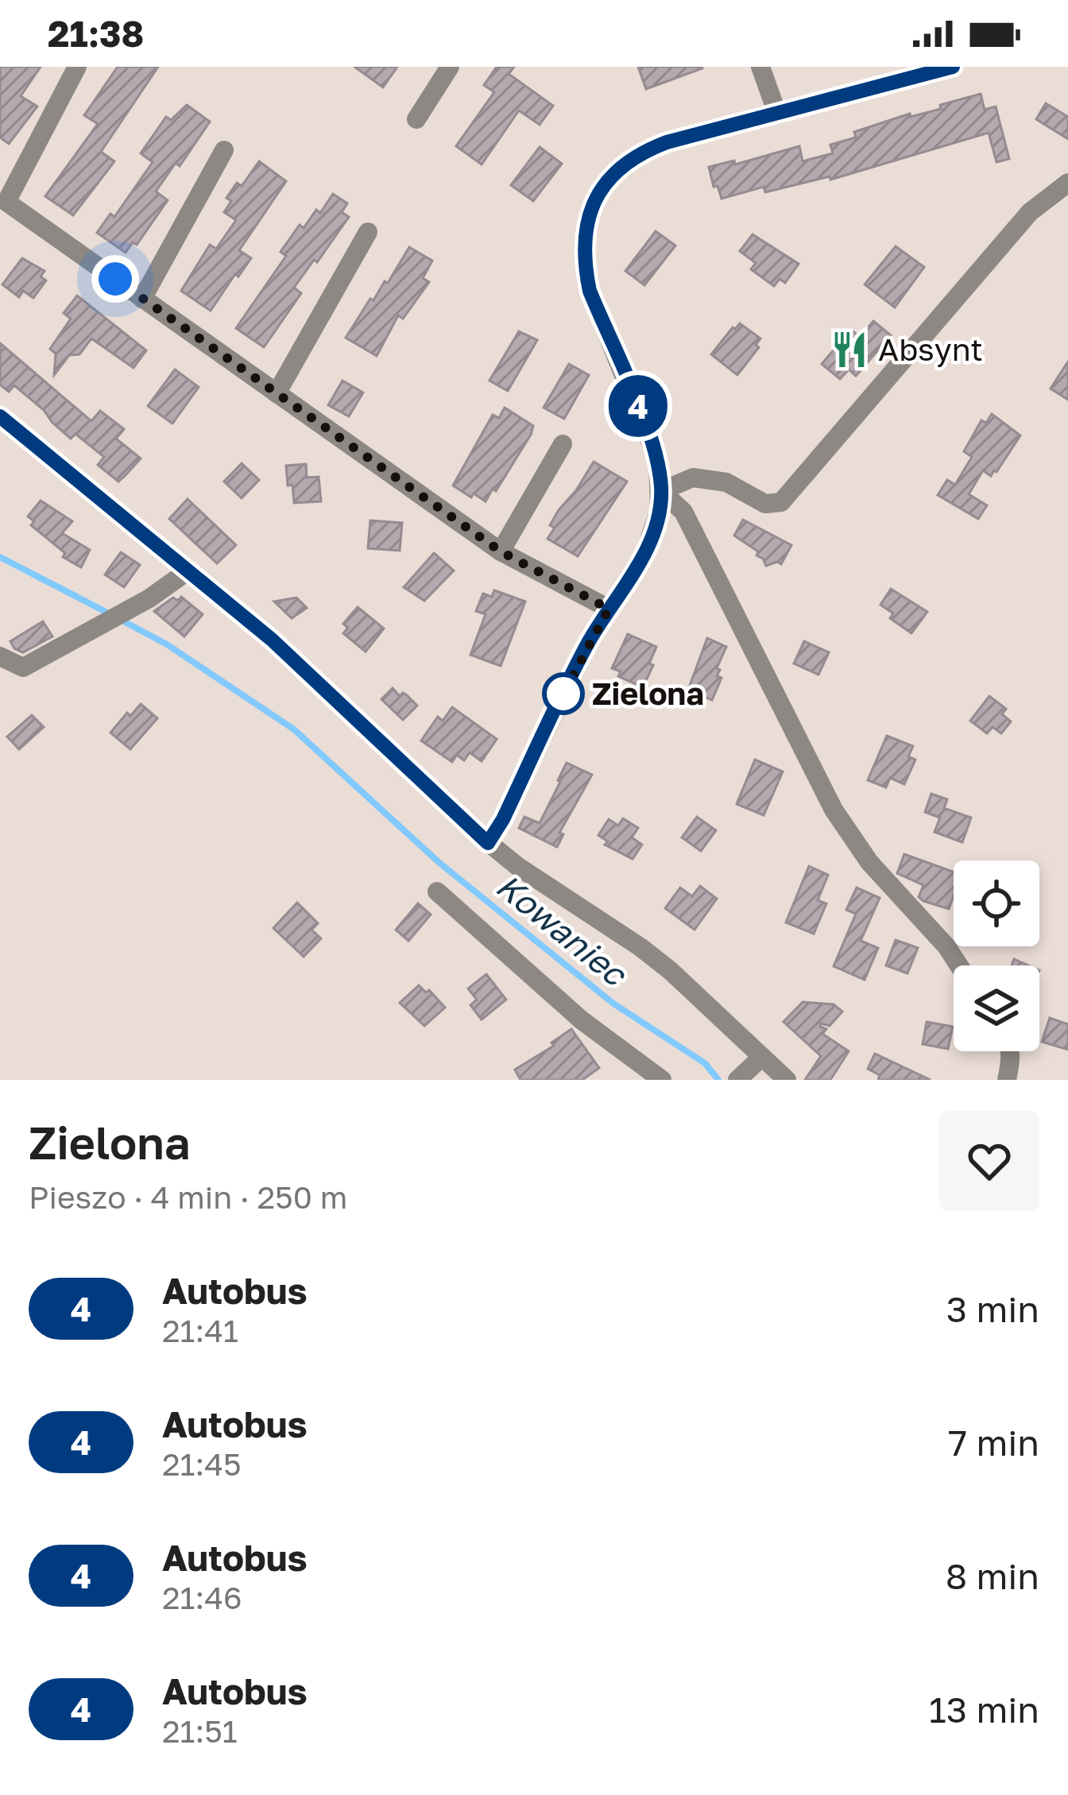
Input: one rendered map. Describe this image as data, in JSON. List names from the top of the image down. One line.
{"water":["Kowaniec"],"places":{"restaurant":["Absynt"],"other":["Zielona"]},"lines":["bus line 4"],"page":{"status":"21:38","on_map":"4","heading":["Zielona","Pieszo · 4 min · 250 m"],"list":[{"mark":"4","name":"Autobus","note":"21:41","value":"3 min"},{"mark":"4","name":"Autobus","note":"21:45","value":"7 min"},{"mark":"4","name":"Autobus","note":"21:46","value":"8 min"},{"mark":"4","name":"Autobus","note":"21:51","value":"13 min"}]}}
